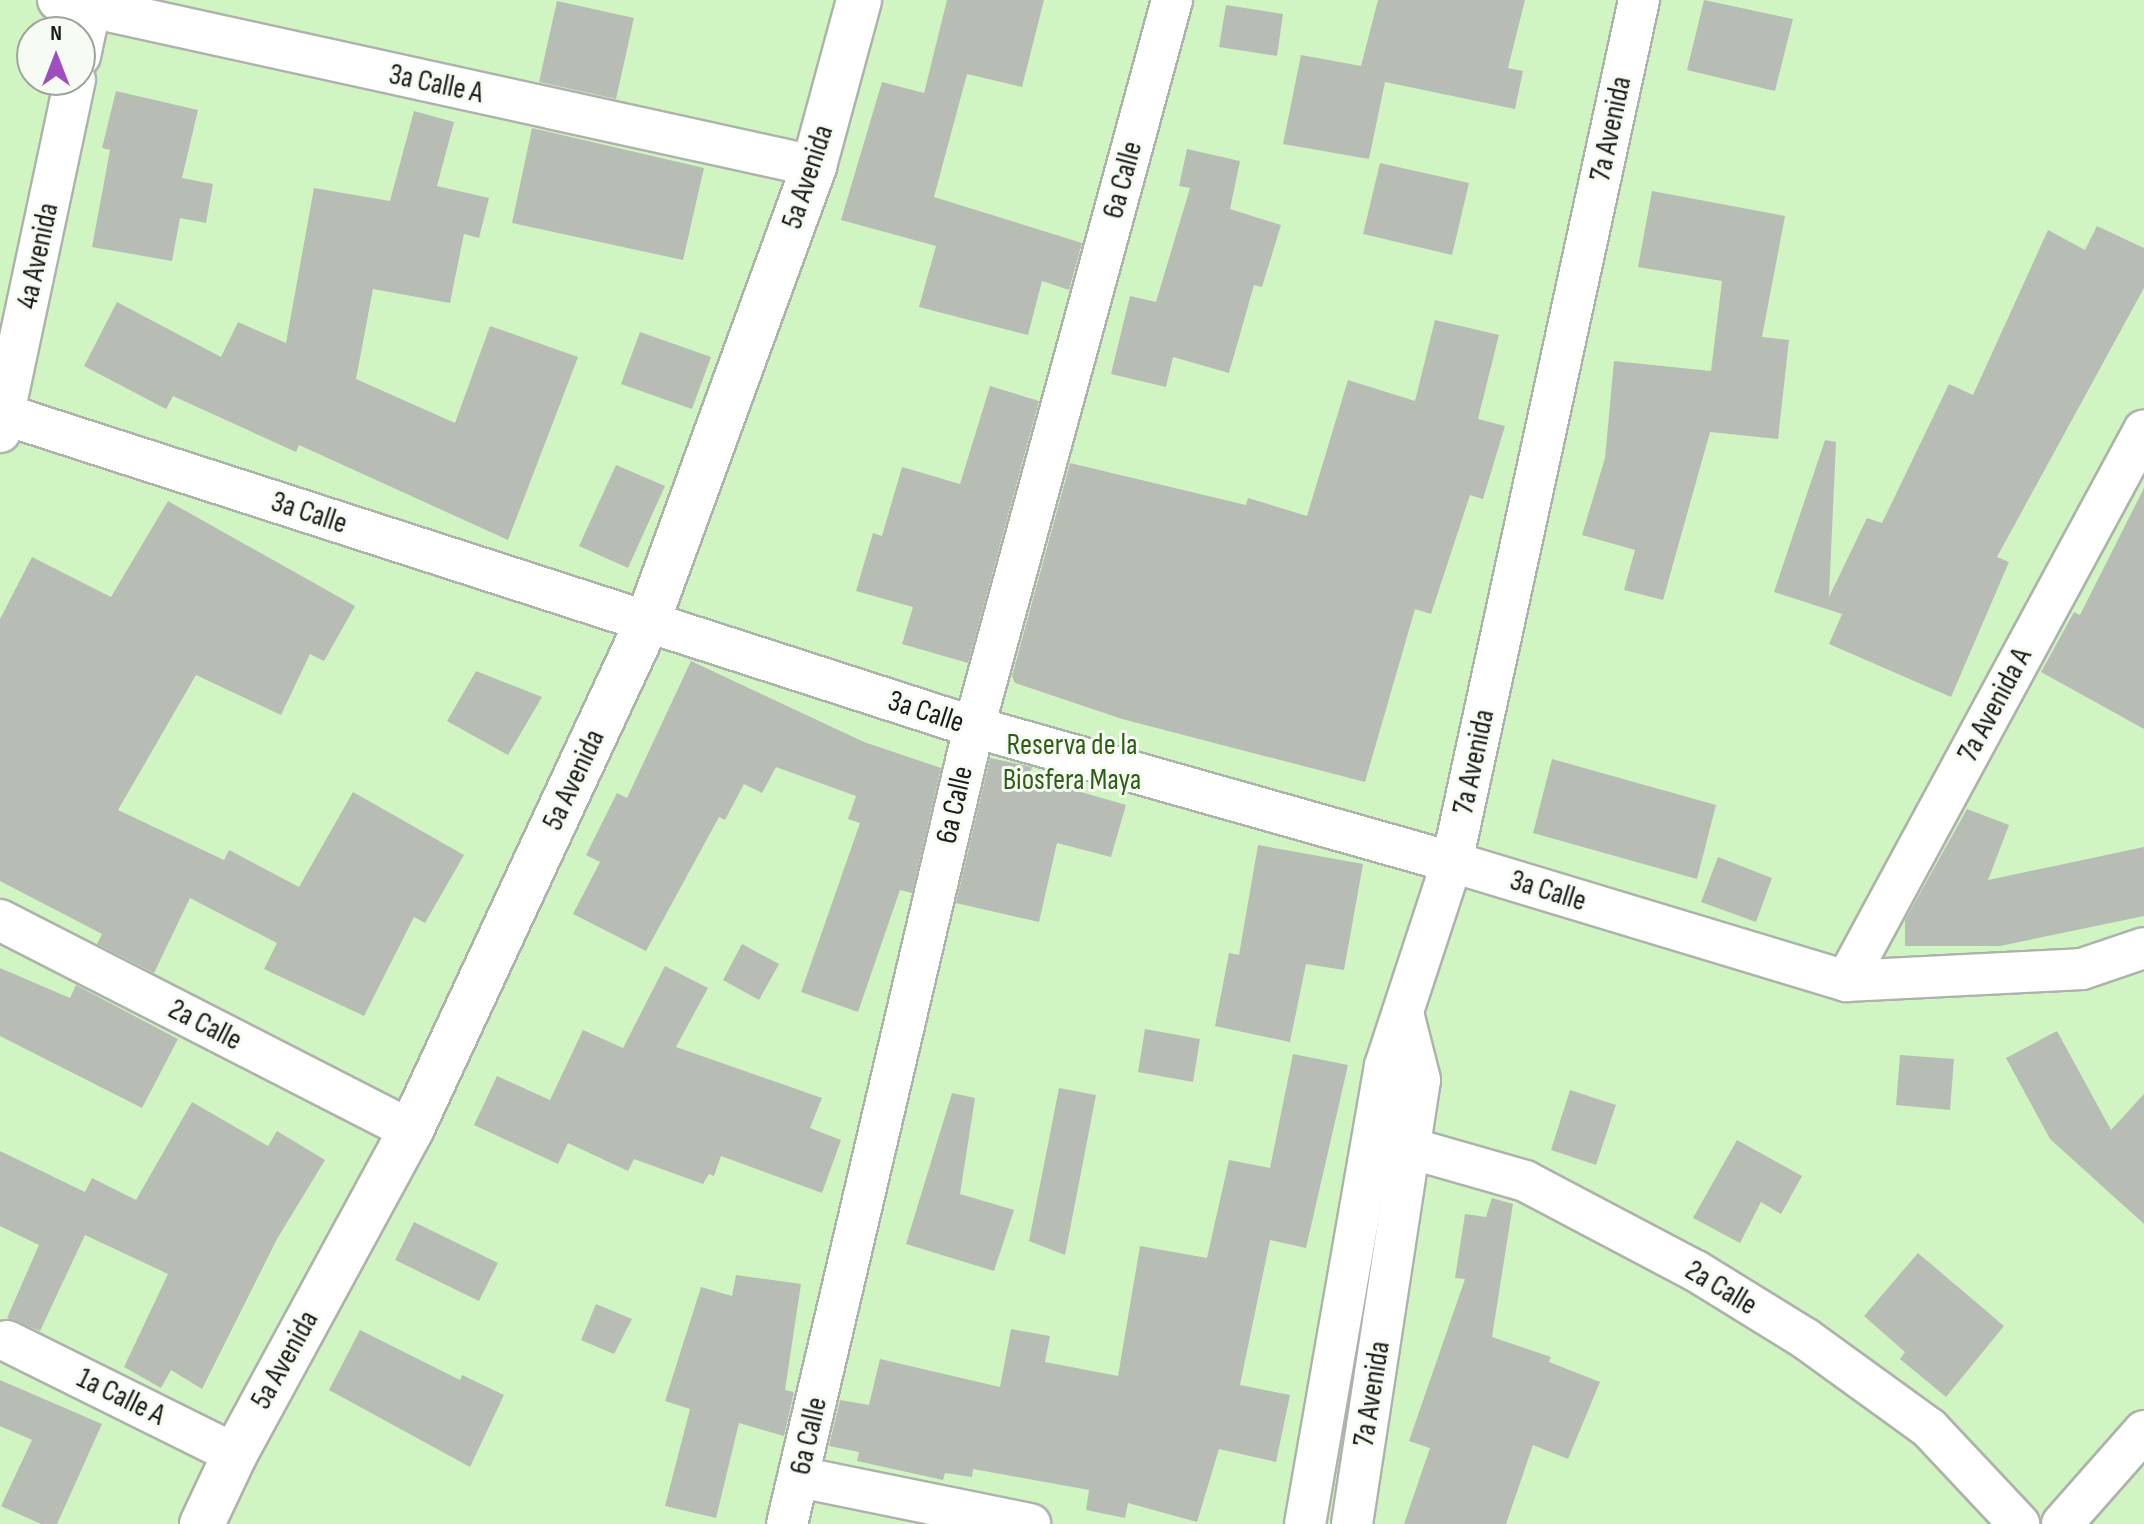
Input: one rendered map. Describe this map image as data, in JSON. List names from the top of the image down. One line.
{"streets":{"street":["3a Calle A","7a Avenida","5a Avenida","6a Calle","4a Avenida","3a Calle","7a Avenida A","2a Calle","1a Calle A"]},"crossings":[["3a Calle A","5a Avenida"],["7a Avenida","3a Calle"],["7a Avenida","2a Calle"],["5a Avenida","3a Calle"],["5a Avenida","2a Calle"],["5a Avenida","1a Calle A"],["6a Calle","3a Calle"],["4a Avenida","3a Calle"],["3a Calle","7a Avenida A"]],"parks":["Reserva de la Biosfera Maya"],"north":"top"}
